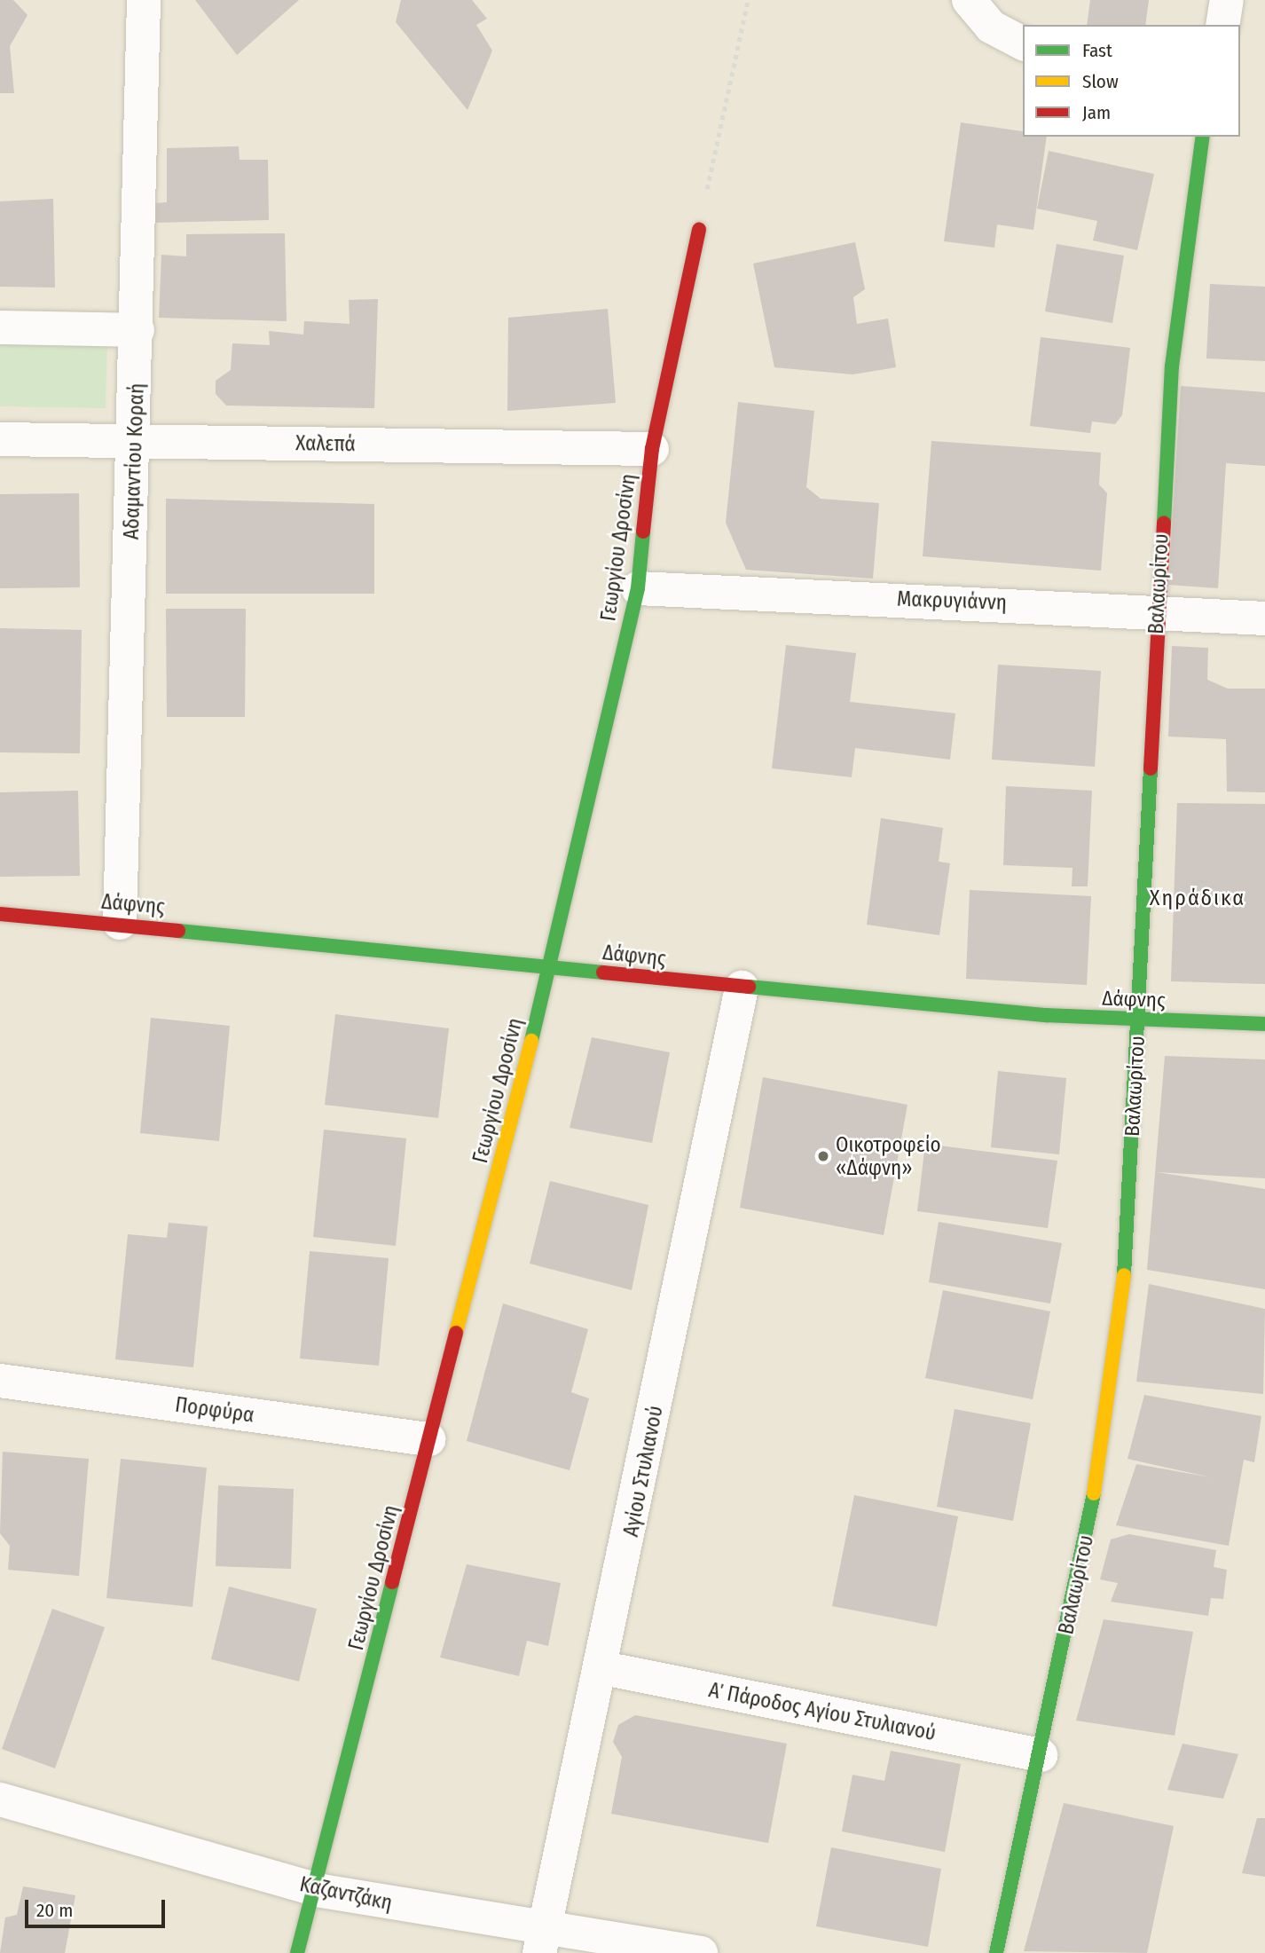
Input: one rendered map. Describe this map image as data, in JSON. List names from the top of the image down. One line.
{"streets":{"street":["Χαλεπά","Αδαμαντίου Κοραή","Γεωργίου Δροσίνη","Βαλαωρίτου","Μακρυγιάννη","Δάφνης","Πορφύρα","Αγίου Στυλιανού","Α΄ Πάροδος Αγίου Στυλιανού","Καζαντζάκη"]},"crossings":[["Χαλεπά","Αδαμαντίου Κοραή"],["Χαλεπά","Γεωργίου Δροσίνη"],["Αδαμαντίου Κοραή","Δάφνης"],["Γεωργίου Δροσίνη","Μακρυγιάννη"],["Γεωργίου Δροσίνη","Δάφνης"],["Γεωργίου Δροσίνη","Πορφύρα"],["Γεωργίου Δροσίνη","Καζαντζάκη"],["Βαλαωρίτου","Μακρυγιάννη"],["Βαλαωρίτου","Δάφνης"],["Βαλαωρίτου","Α΄ Πάροδος Αγίου Στυλιανού"],["Δάφνης","Αγίου Στυλιανού"],["Αγίου Στυλιανού","Α΄ Πάροδος Αγίου Στυλιανού"],["Αγίου Στυλιανού","Καζαντζάκη"]],"districts":["Χηράδικα"],"places":["Οικοτροφείο «Δάφνη»"],"legend":["Fast","Slow","Jam"],"scale_bar":"20 m"}
